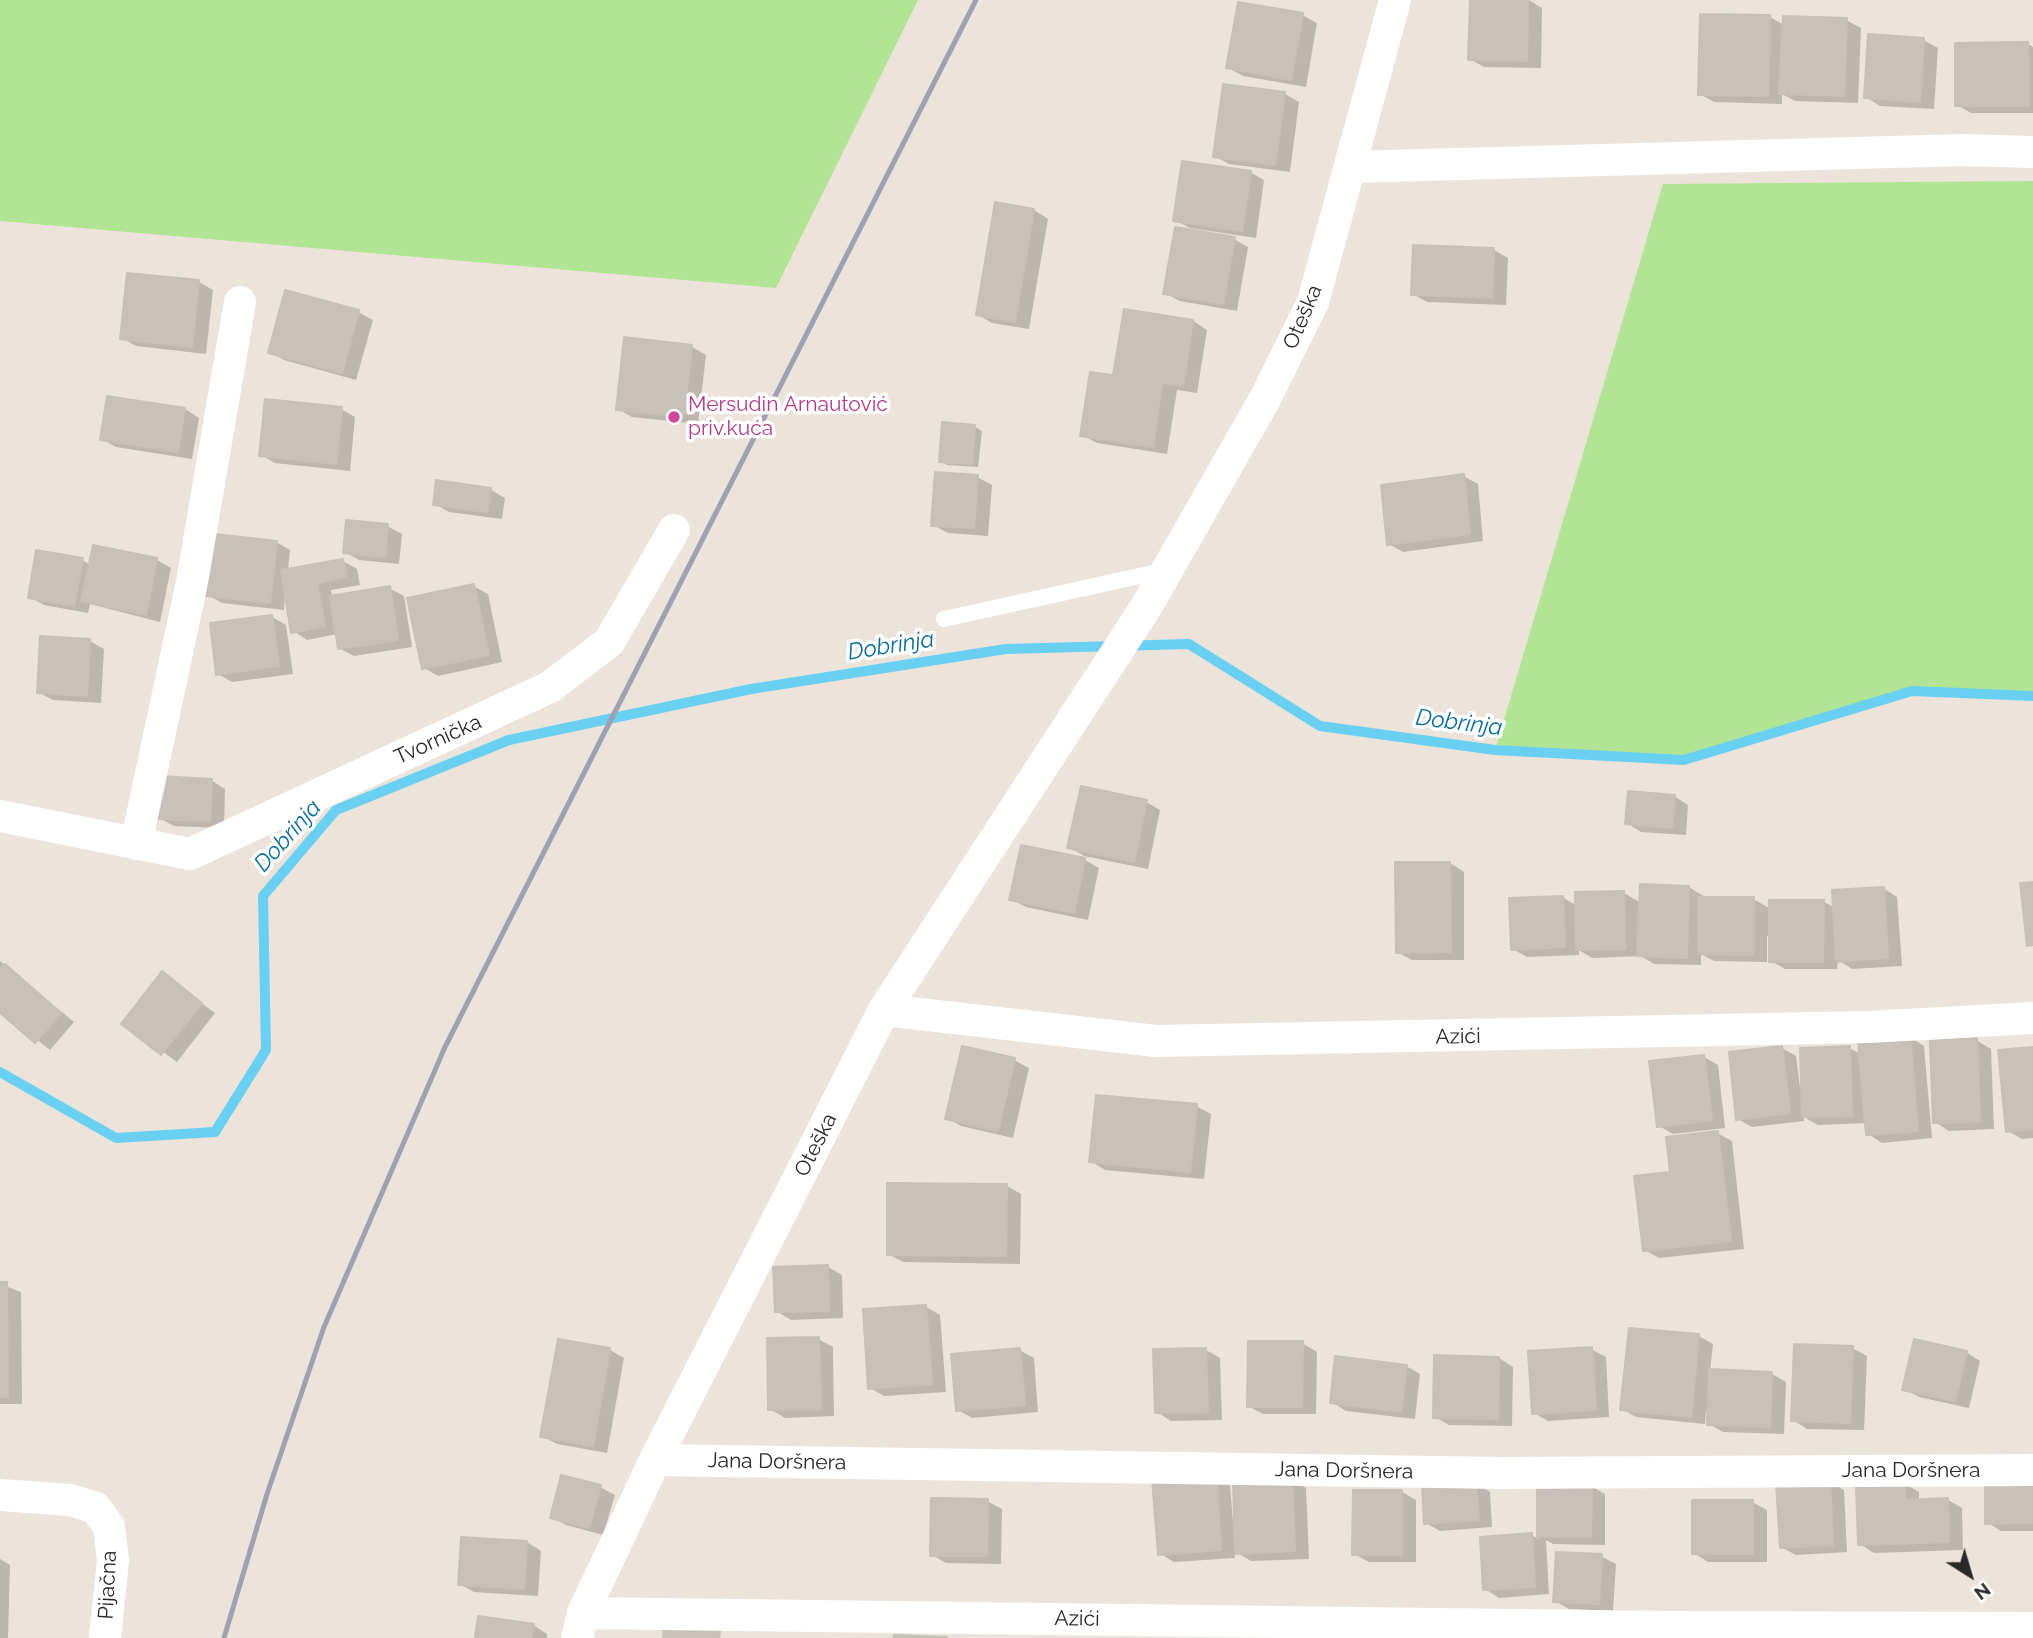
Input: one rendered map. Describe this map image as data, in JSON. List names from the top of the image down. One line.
{"streets":{"street":["Oteška","Tvornička","Azići","Jana Doršnera","Pijačna"]},"crossings":[["Oteška","Azići"],["Oteška","Jana Doršnera"]],"water":["Dobrinja"],"places":["Mersudin Arnautović priv.kuća"],"north":"bottom right"}
